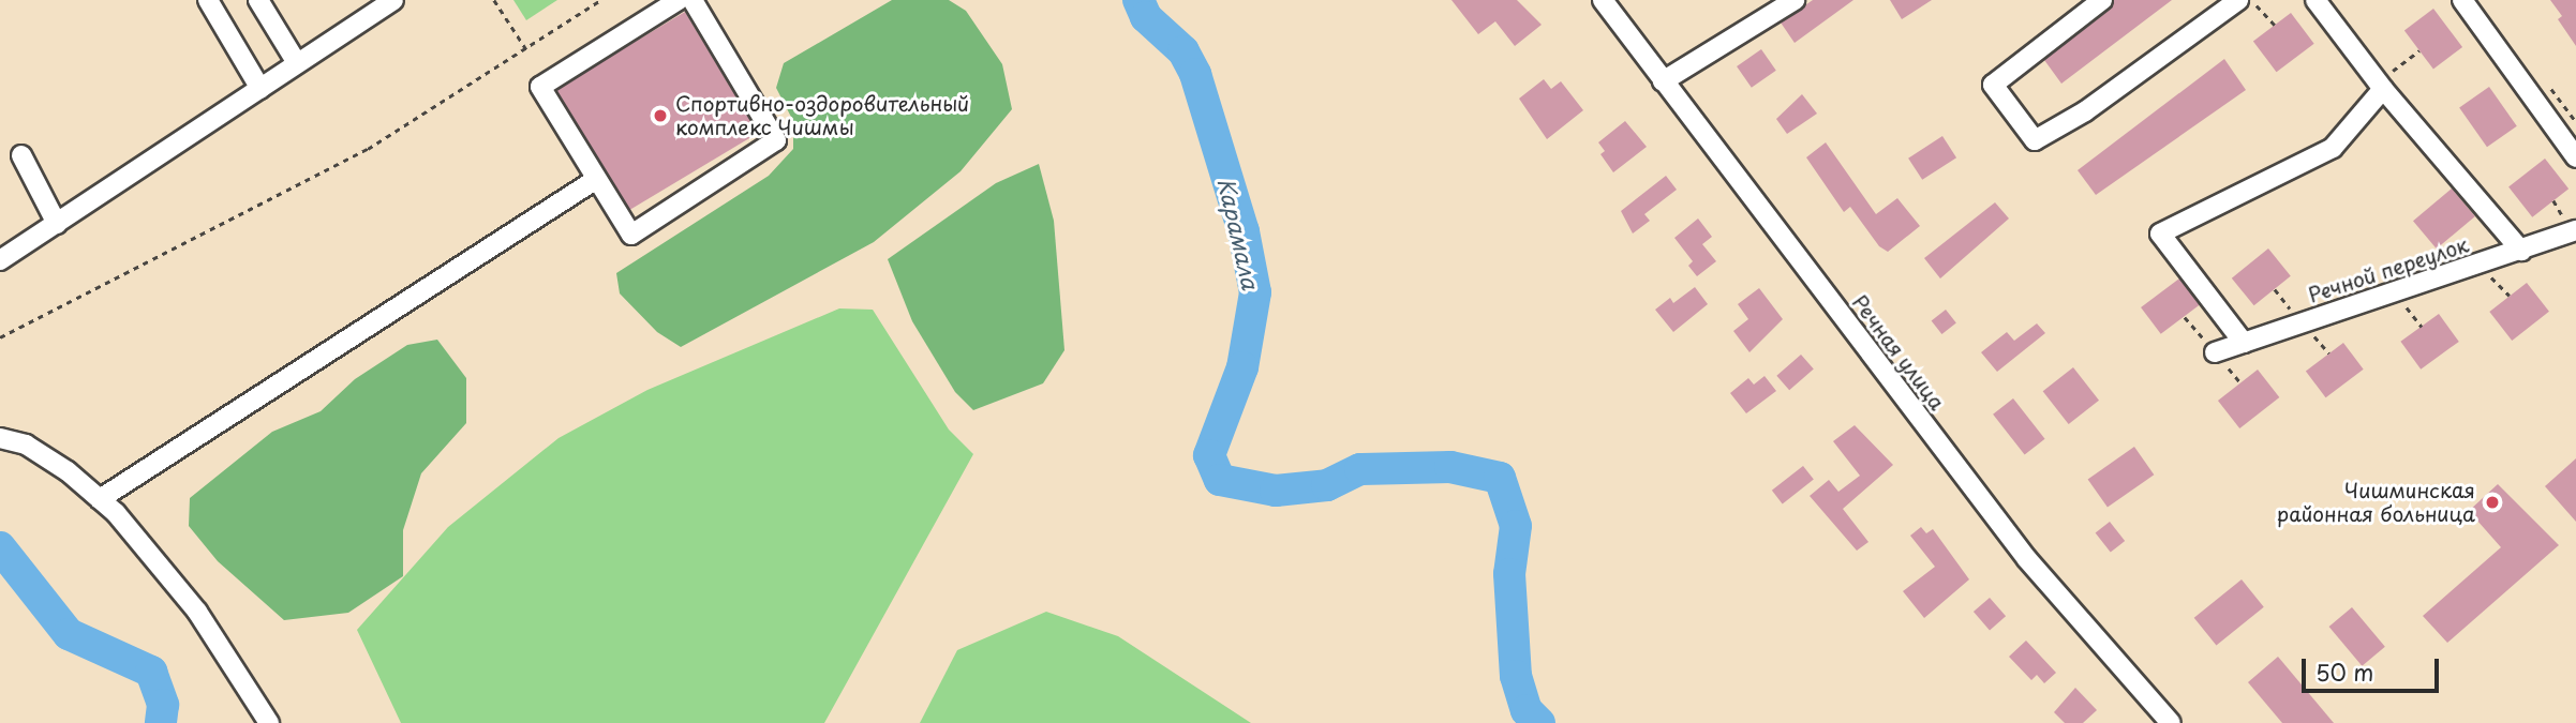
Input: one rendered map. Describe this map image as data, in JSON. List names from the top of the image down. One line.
{"streets":{"street":["Речной переулок","Речная улица"]},"water":["Карамала"],"places":["Спортивно-оздоровительный комплекс Чишмы","Чишминская районная больница"],"scale_bar":"50 m"}
